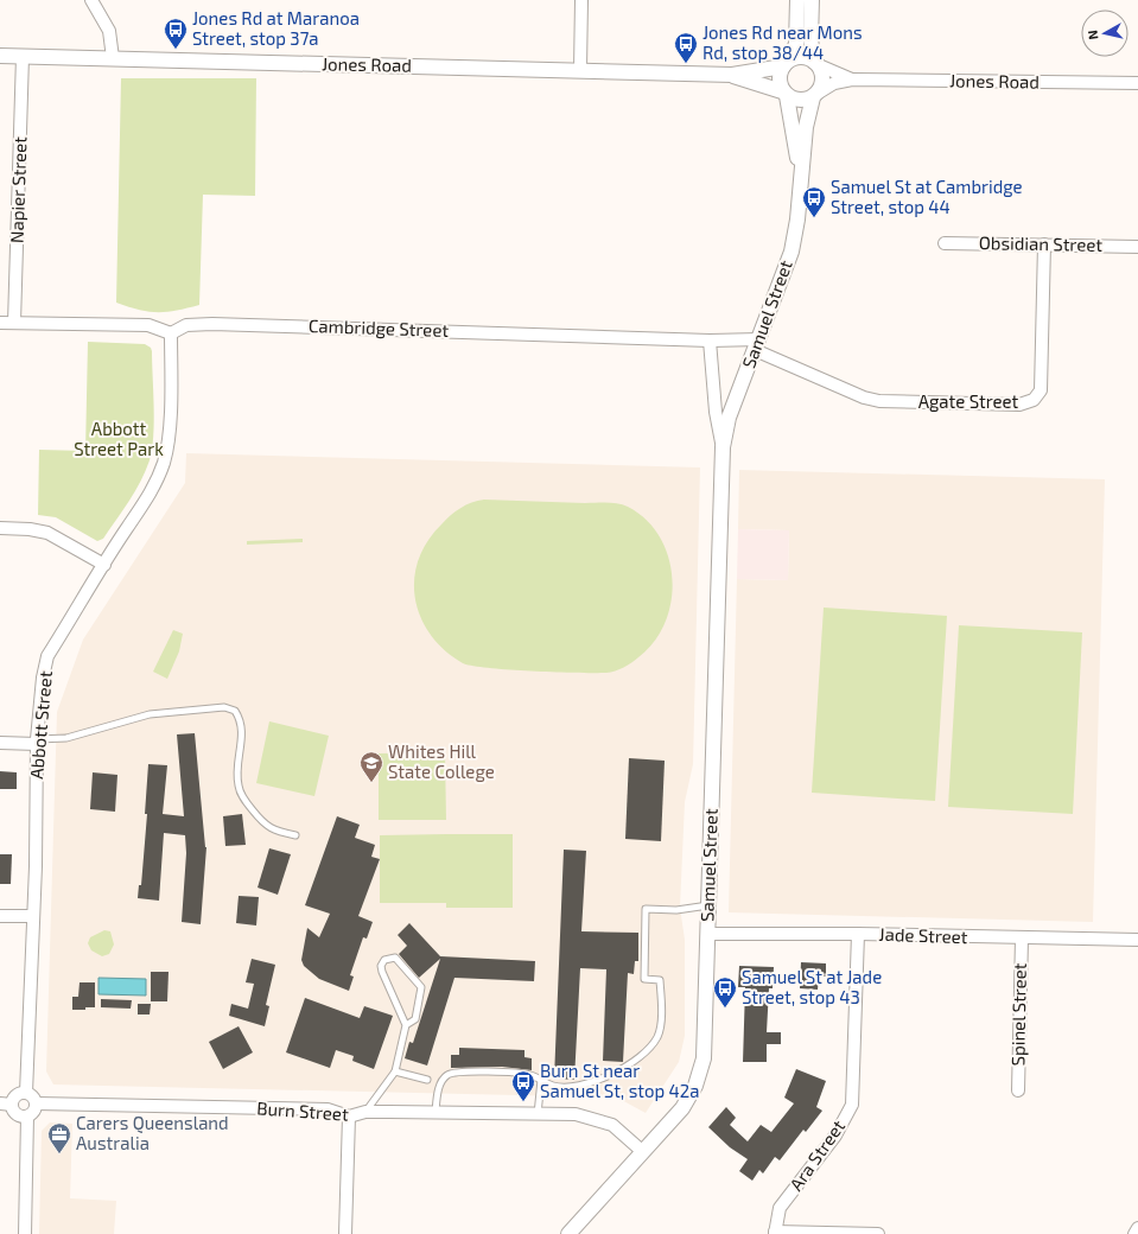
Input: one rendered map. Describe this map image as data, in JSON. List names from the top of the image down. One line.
{"streets":{"street":["Jones Road","Napier Street","Obsidian Street","Samuel Street","Cambridge Street","Agate Street","Abbott Street","Jade Street","Spinel Street","Burn Street","Ara Street"]},"crossings":[["Jones Road","Napier Street"],["Jones Road","Samuel Street"],["Obsidian Street","Agate Street"],["Samuel Street","Cambridge Street"],["Samuel Street","Agate Street"],["Samuel Street","Jade Street"],["Samuel Street","Burn Street"],["Cambridge Street","Agate Street"],["Cambridge Street","Abbott Street"],["Abbott Street","Burn Street"],["Jade Street","Spinel Street"],["Jade Street","Ara Street"]],"parks":["Abbott Street Park"],"places":{"bus stop":["Jones Rd at Maranoa Street, stop 37a","Jones Rd near Mons Rd, stop 38/44","Samuel St at Cambridge Street, stop 44","Samuel St at Jade Street, stop 43","Burn St near Samuel St, stop 42a"],"school or university":["Whites Hill State College"],"office":["Carers Queensland Australia"]},"north":"left"}
